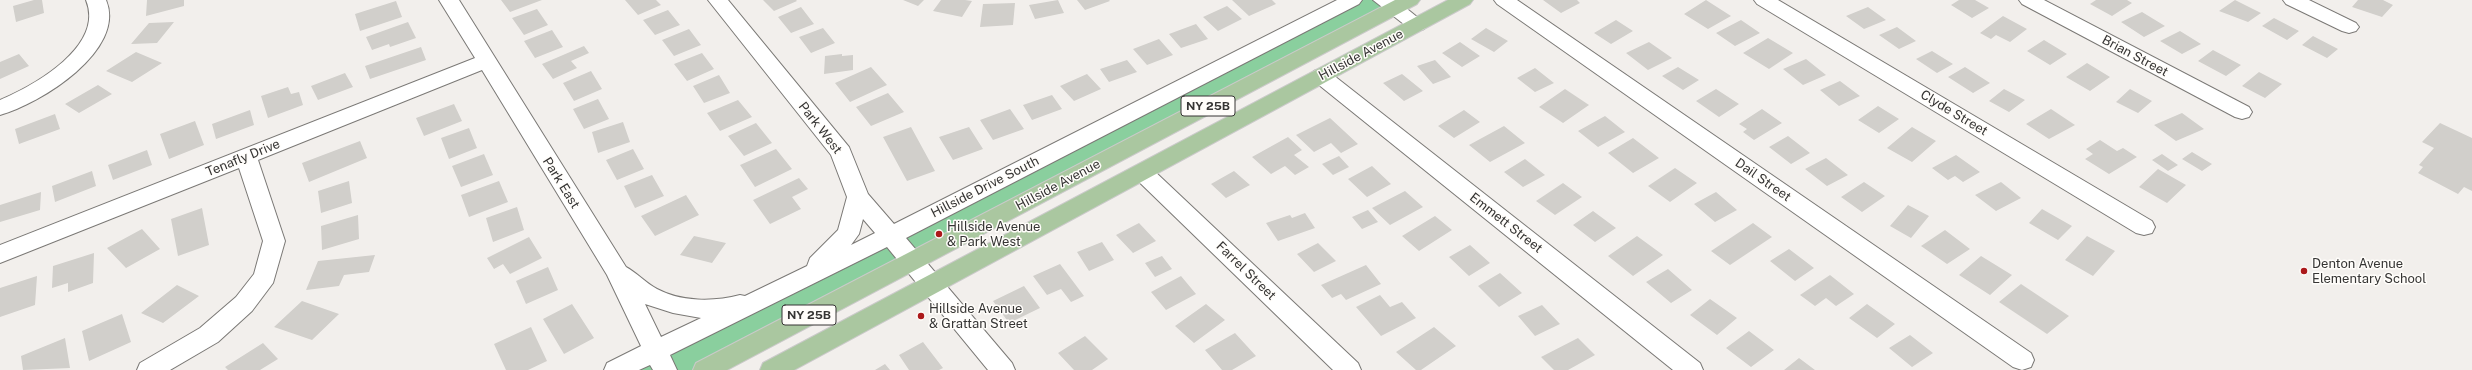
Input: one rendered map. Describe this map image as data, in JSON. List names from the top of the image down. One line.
{"streets":{"main road":["Hillside Avenue","NY 25B"],"street":["Brian Street","Clyde Street","Park West","Tenafly Drive","Dail Street","Park East","Hillside Drive South","Emmett Street","Farrel Street"]},"crossings":[["Hillside Avenue","Park West"],["Hillside Avenue","Emmett Street"],["Hillside Avenue","Farrel Street"],["Park West","Hillside Drive South"],["Tenafly Drive","Park East"],["Park East","Hillside Drive South"]],"places":["Hillside Avenue & Park West","Denton Avenue Elementary School","Hillside Avenue & Grattan Street"]}
